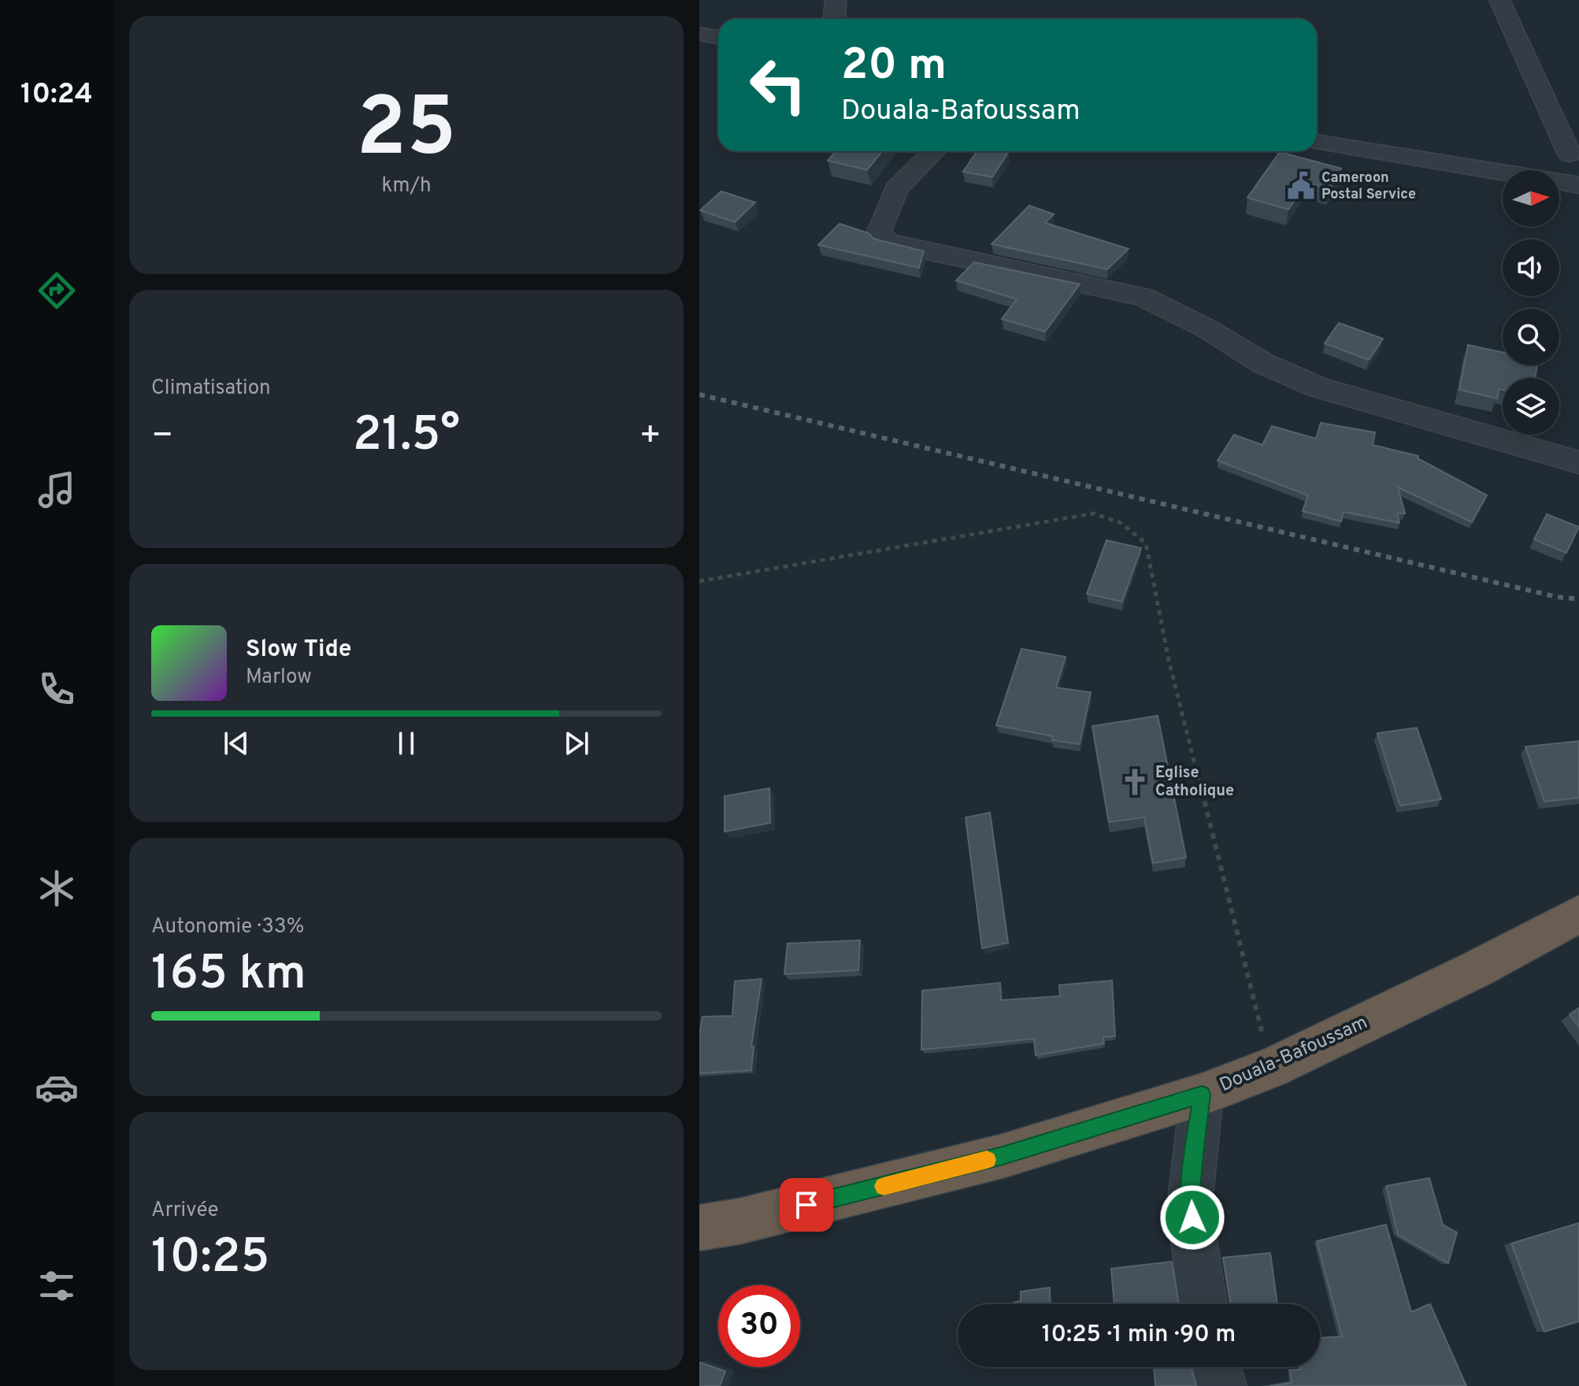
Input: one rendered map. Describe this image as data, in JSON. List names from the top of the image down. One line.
{"streets":{"highway":["Douala-Bafoussam"]},"places":{"public building":["Cameroon Postal Service"],"church":["Eglise Catholique"]},"north":"right","page":{"tabs":"10:24","tile":[["25","km/h"],"Climatisation",["Autonomie · 33%","165 km"],["Arrivée","10:25"]],"turn":["20 m","Douala-Bafoussam"],"heat":["−","21.5°","+"],"song":["Slow Tide","Marlow"],"limit":"30","trip":"10:25 · 1 min · 90 m"}}
